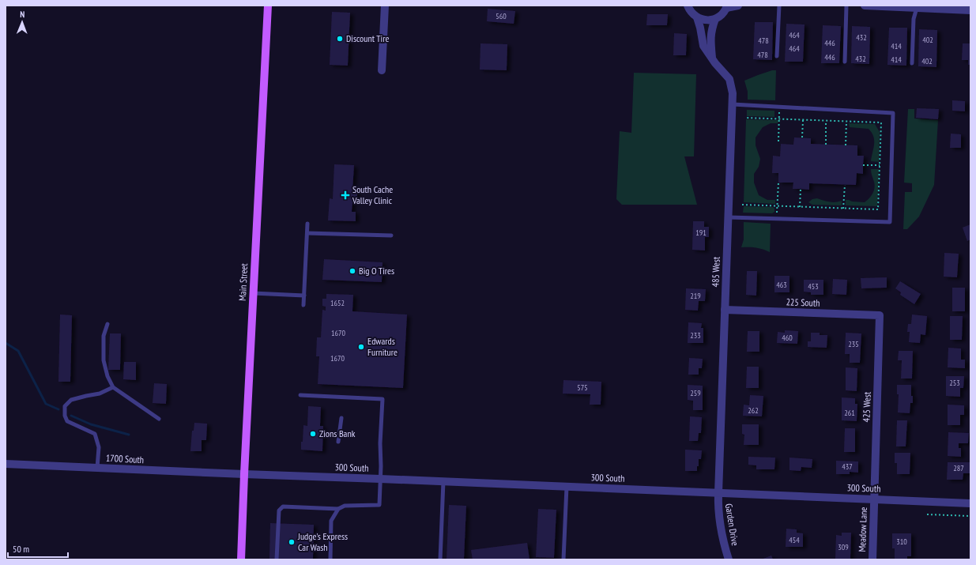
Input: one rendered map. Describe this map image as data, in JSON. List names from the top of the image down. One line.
{"streets":{"main road":["Main Street"],"street":["485 West","225 South","425 West","1700 South","300 South","Garden Drive","Meadow Lane"]},"crossings":[["485 West","225 South"],["485 West","300 South"],["485 West","Garden Drive"],["Main Street","1700 South"],["Main Street","300 South"],["225 South","425 West"],["425 West","300 South"],["425 West","Meadow Lane"],["1700 South","300 South"],["300 South","Garden Drive"],["300 South","Meadow Lane"]],"places":{"other":["Discount Tire","Big O Tires","Edwards Furniture","Zions Bank","Judge's Express Car Wash"],"health":["South Cache Valley Clinic"]},"house_numbers":["560","464","432","402","478","446","414","464","478","446","432","414","402","191","463","453","219","1652","1670","233","460","235","1670","253","575","259","262","261","437","287","454","310","309"],"scale_bar":"50 m","north":"top"}
